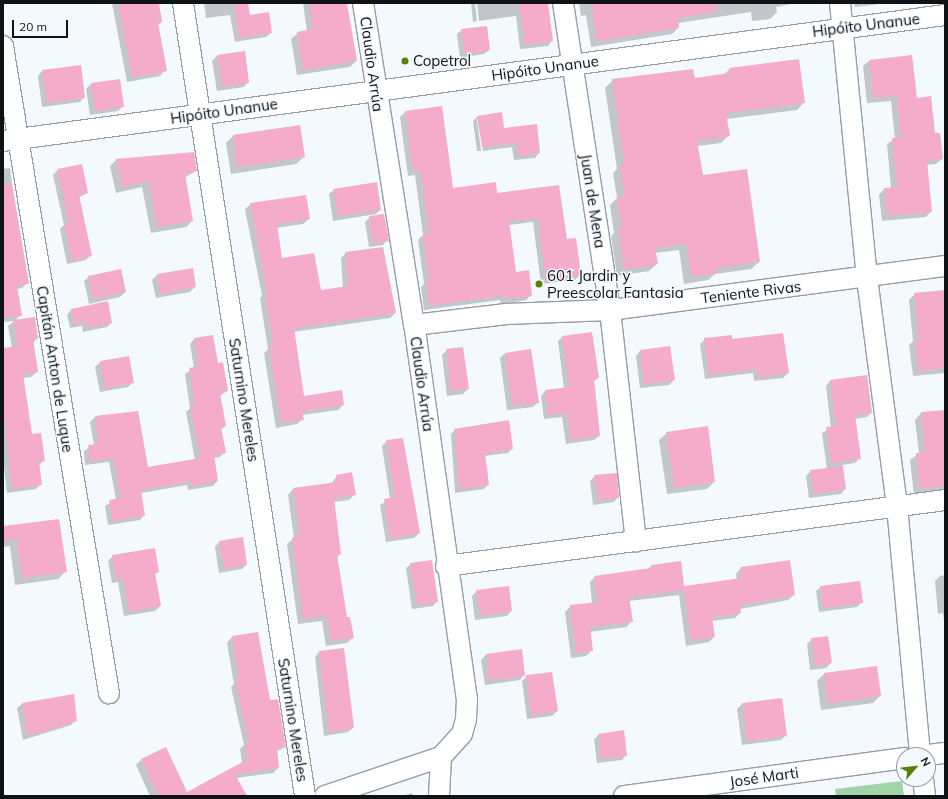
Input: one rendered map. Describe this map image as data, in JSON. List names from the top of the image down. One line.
{"streets":{"street":["Hipóito Unanue","Claudio Arrúa","Juan de Mena","Teniente Rivas","Capitán Anton de Luque","Saturnino Mereles","José Marti"]},"crossings":[["Hipóito Unanue","Claudio Arrúa"],["Hipóito Unanue","Juan de Mena"],["Hipóito Unanue","Capitán Anton de Luque"],["Hipóito Unanue","Saturnino Mereles"],["Claudio Arrúa","Teniente Rivas"],["Juan de Mena","Teniente Rivas"]],"places":["Copetrol","601 Jardin y Preescolar Fantasia"],"scale_bar":"20 m","north":"top right"}
